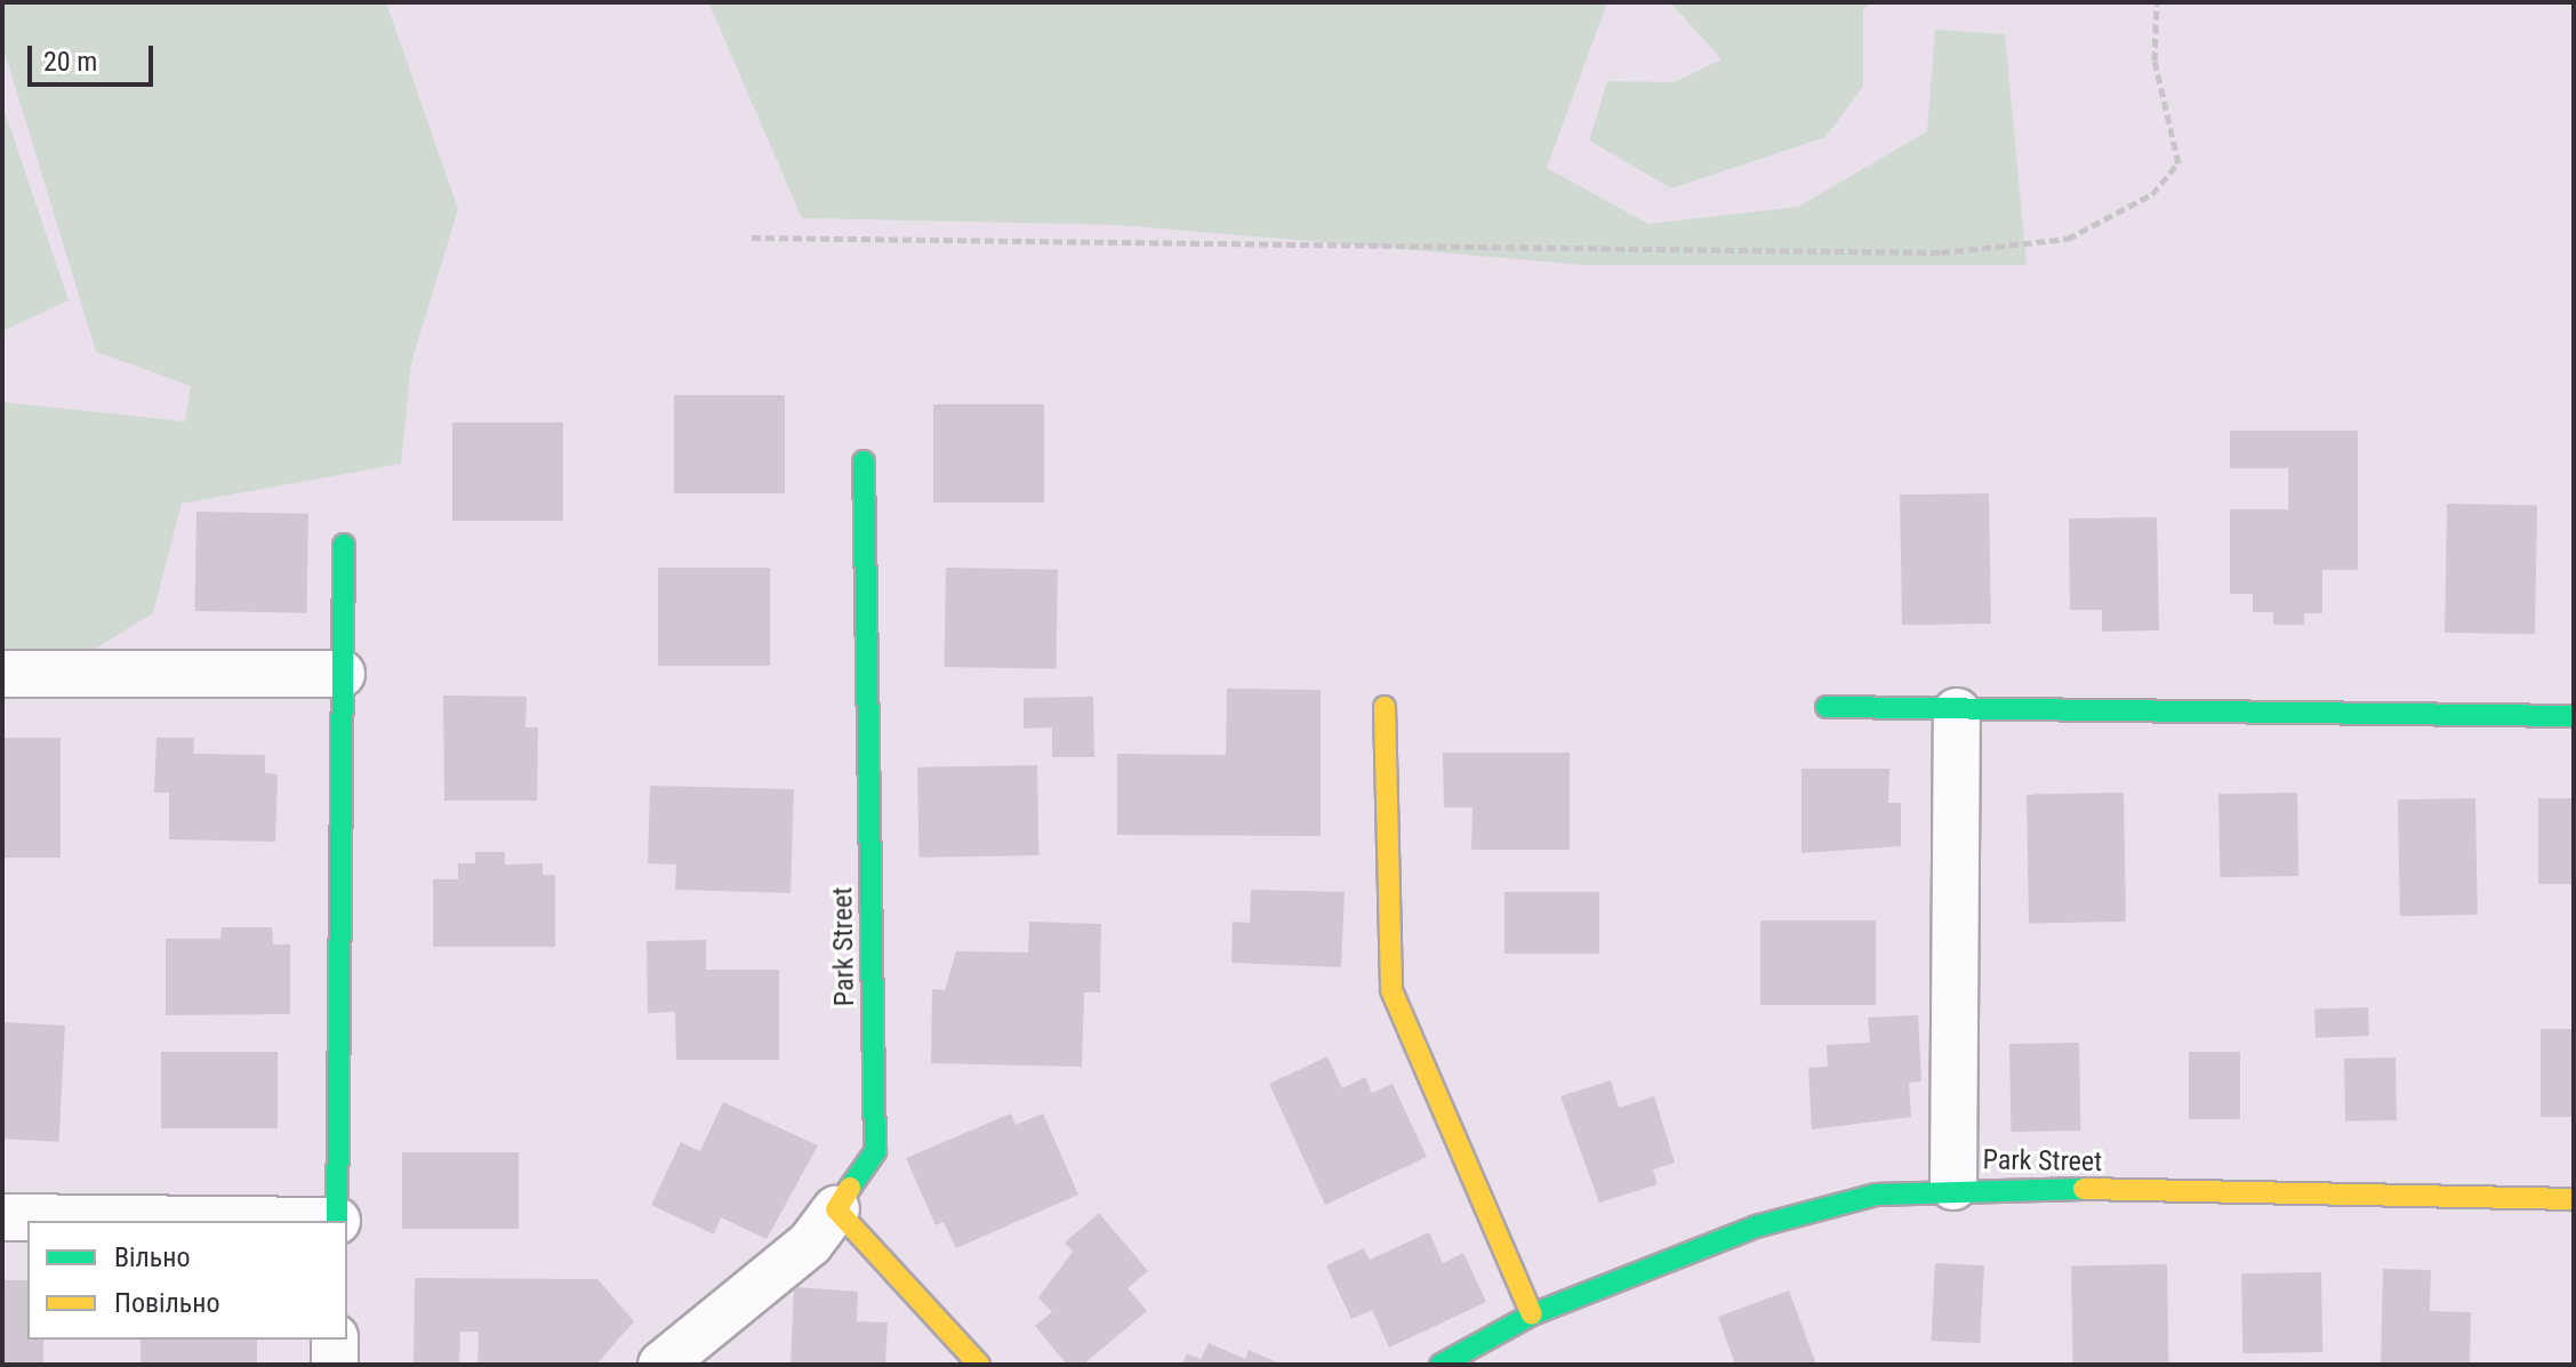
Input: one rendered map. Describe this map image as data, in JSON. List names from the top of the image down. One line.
{"streets":{"street":["Park Street"]},"legend":["Вільно","Повільно"],"scale_bar":"20 m"}
